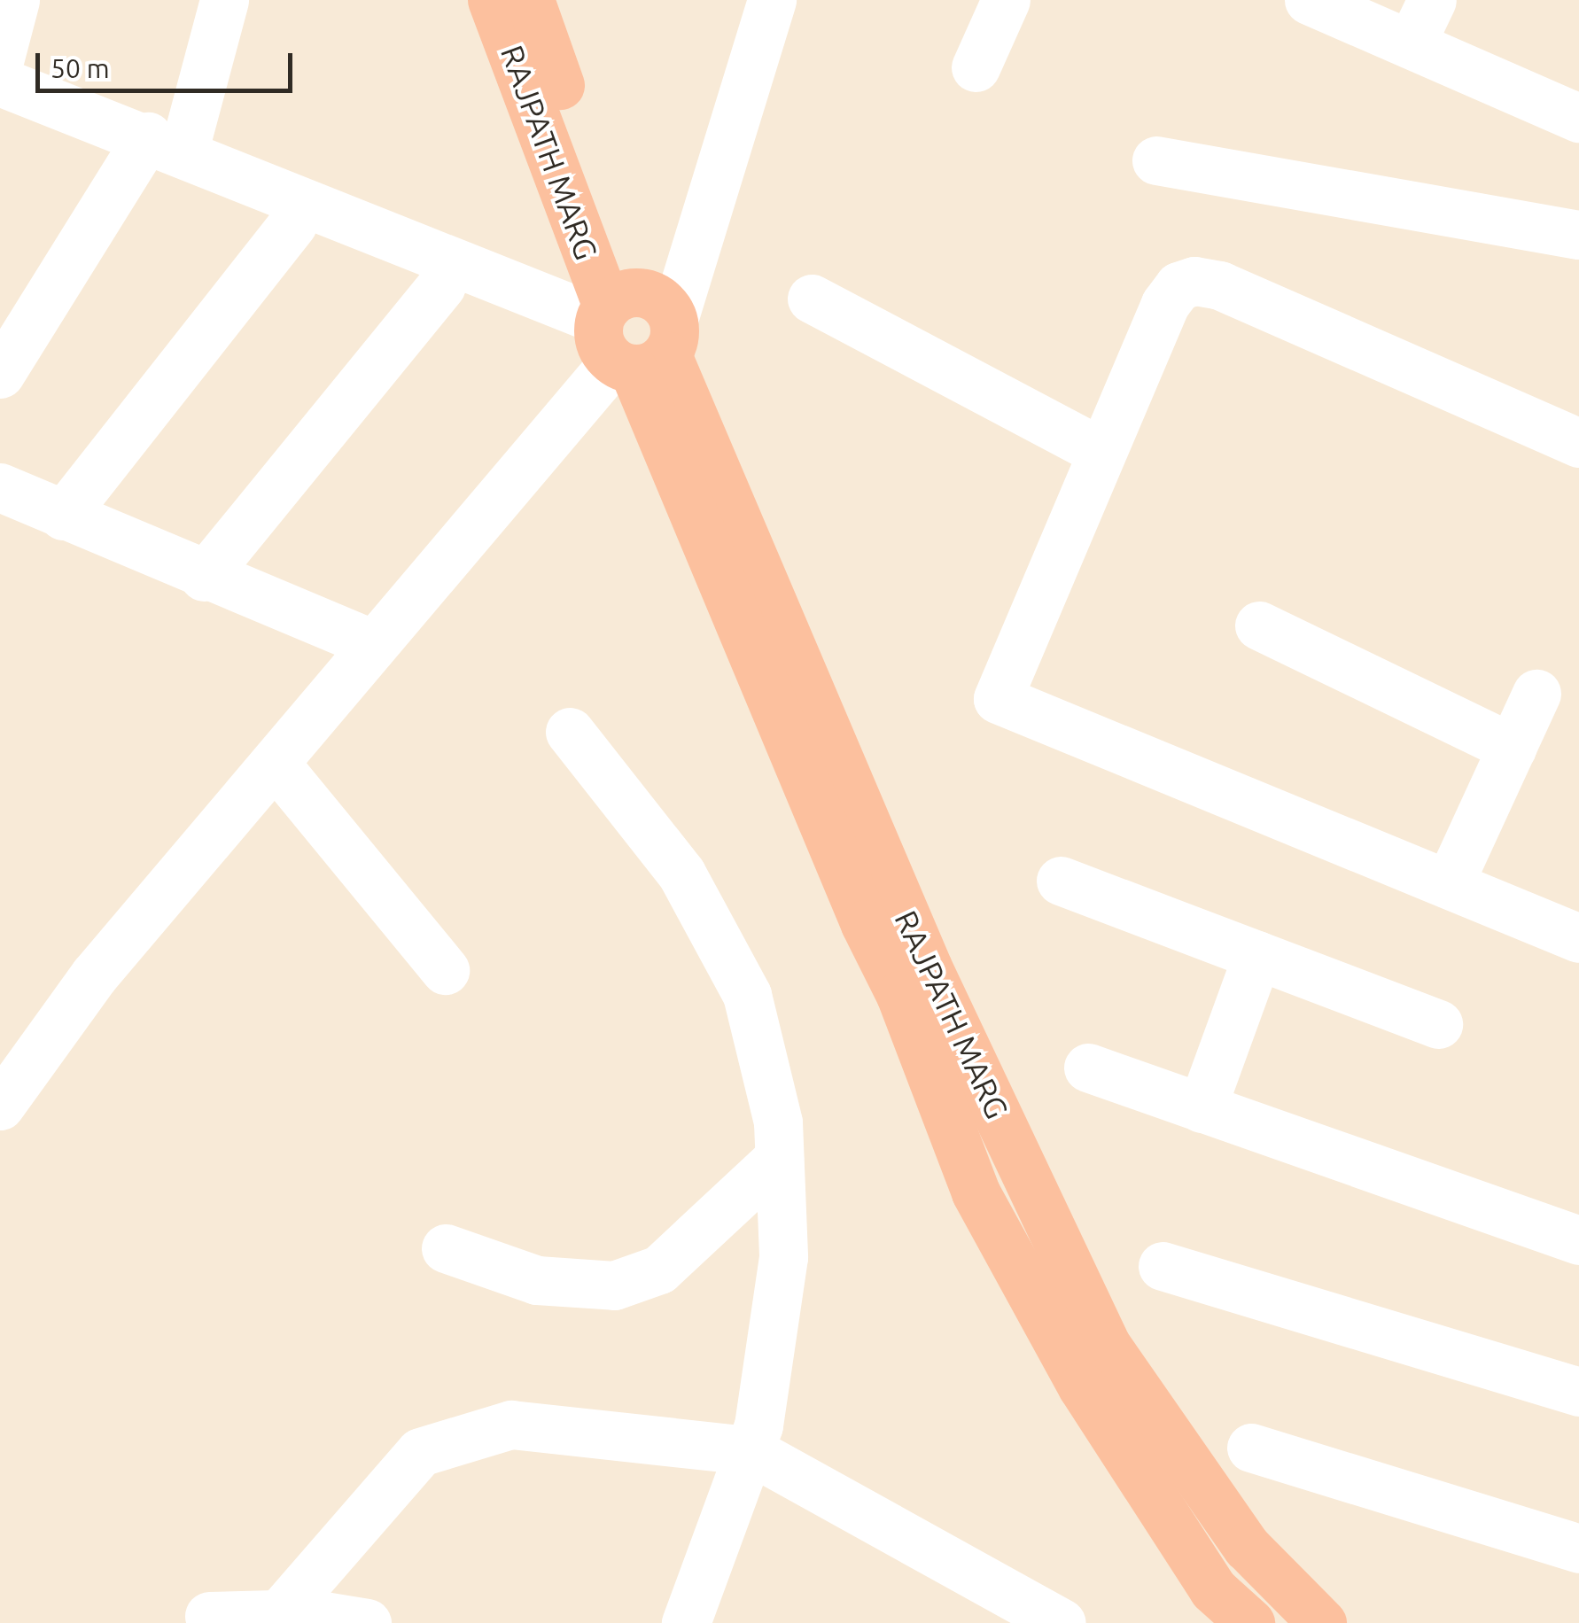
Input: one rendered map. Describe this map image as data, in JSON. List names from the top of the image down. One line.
{"streets":{"main road":["RAJPATH MARG"]},"scale_bar":"50 m"}
